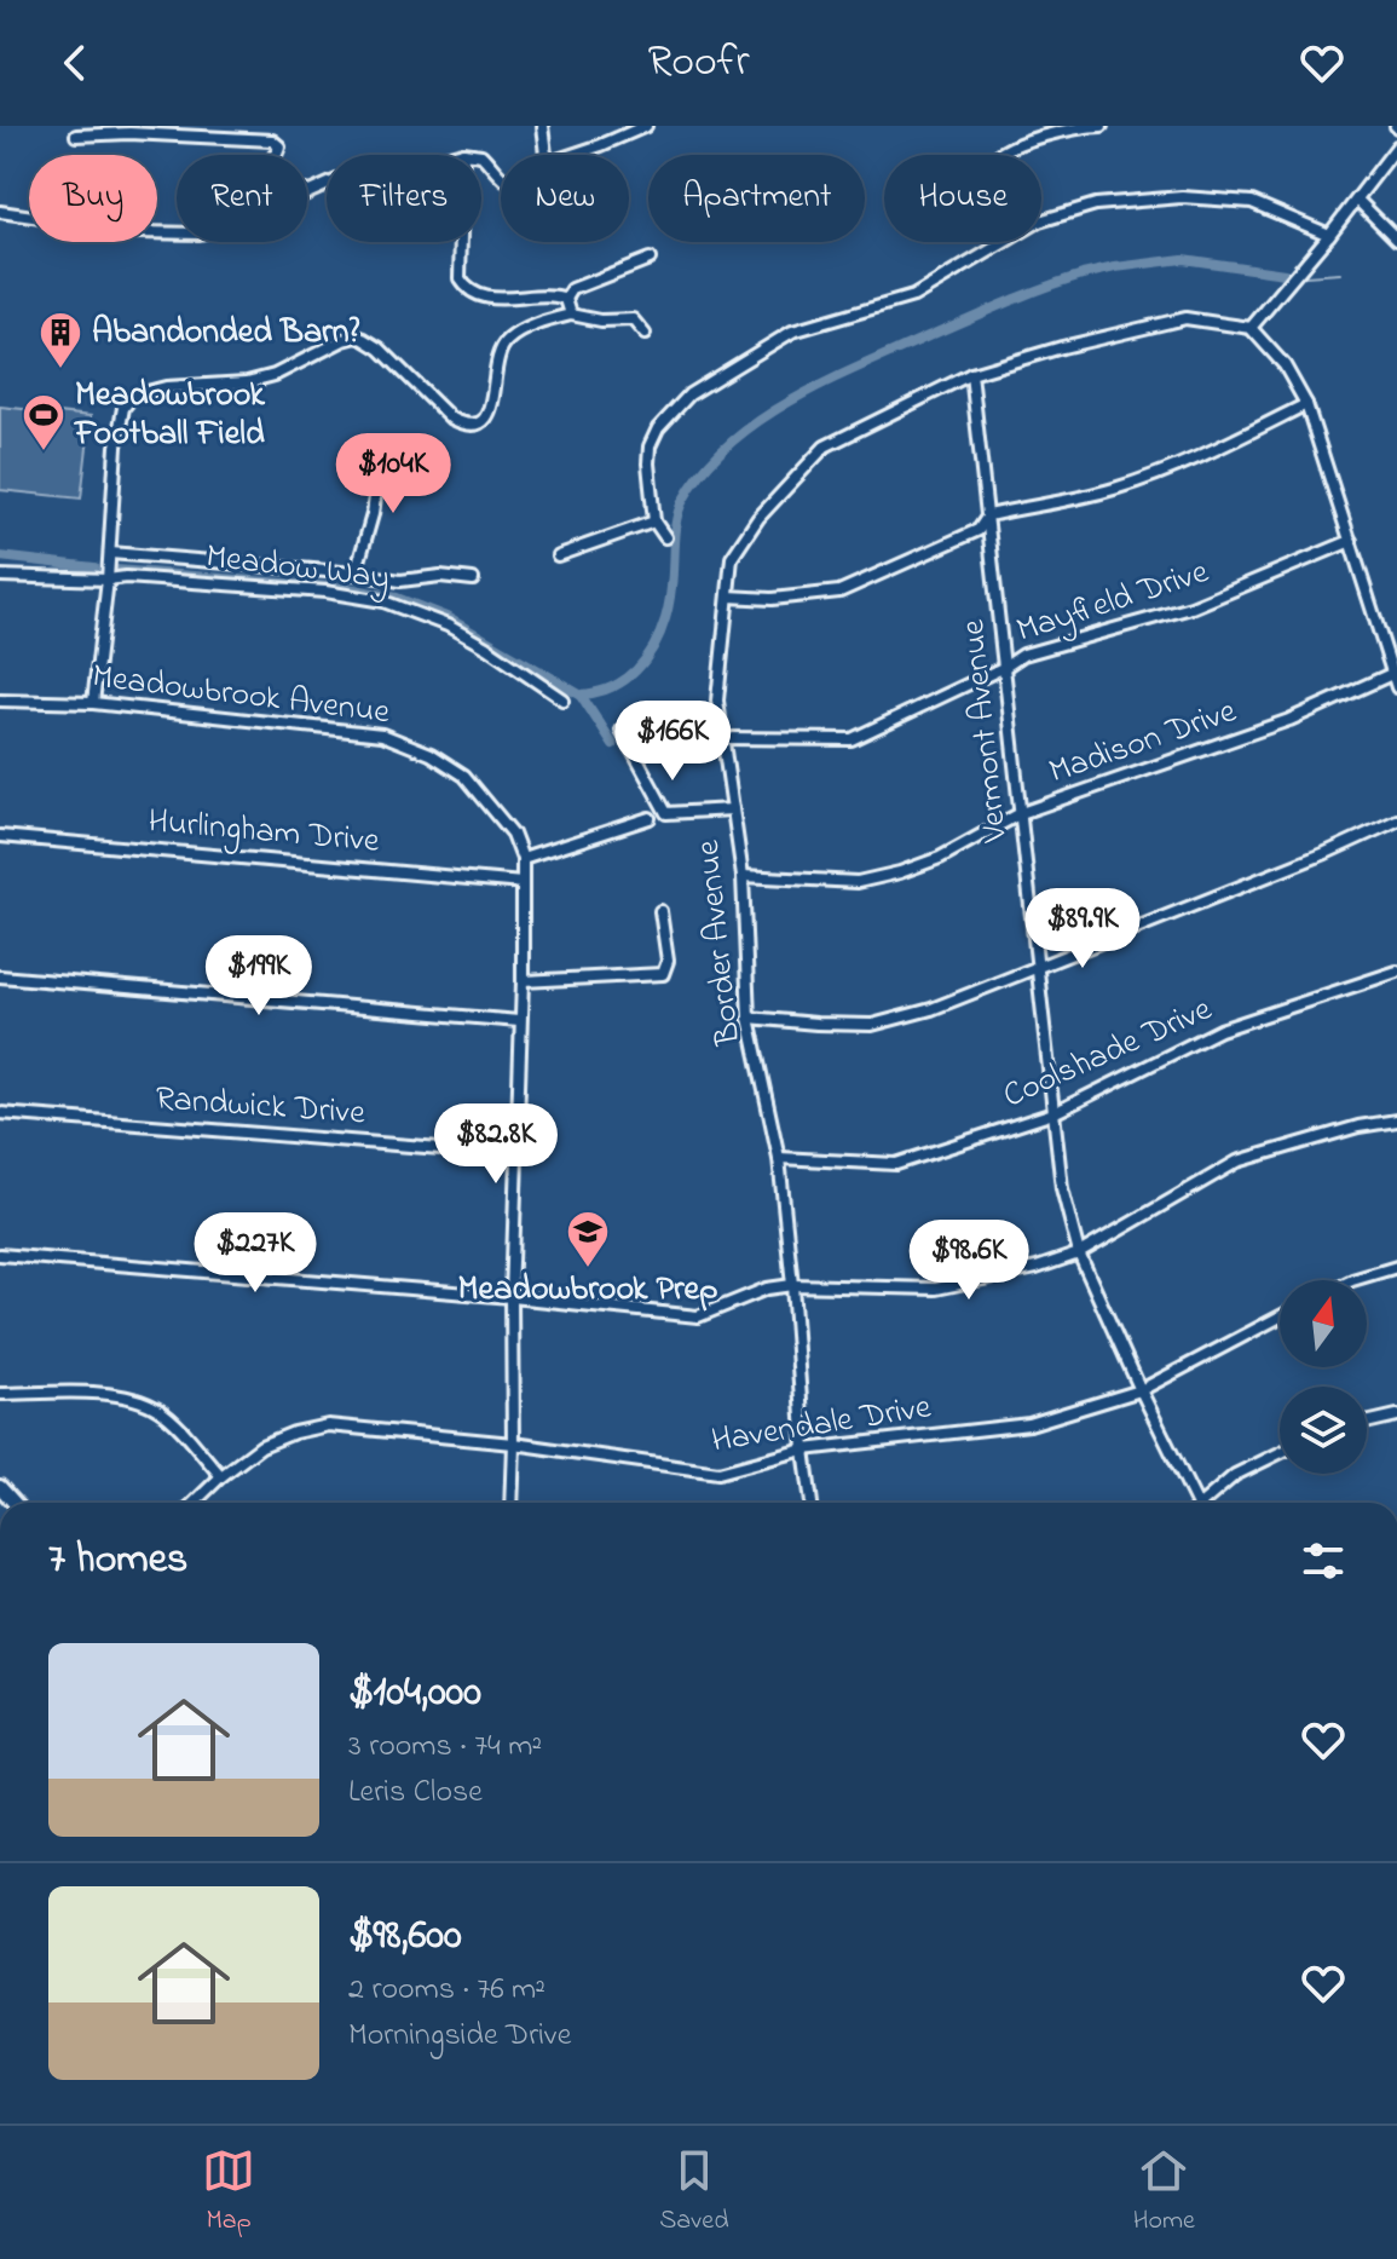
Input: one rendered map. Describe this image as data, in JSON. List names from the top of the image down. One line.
{"streets":{"street":["Meadow Way","Mayfield Drive","Meadowbrook Avenue","Vermont Avenue","Madison Drive","Hurlingham Drive","Border Avenue","Coolshade Drive","Randwick Drive","Havendale Drive"]},"crossings":[["Mayfield Drive","Vermont Avenue"],["Mayfield Drive","Border Avenue"],["Meadowbrook Avenue","Hurlingham Drive"],["Meadowbrook Avenue","Randwick Drive"],["Meadowbrook Avenue","Havendale Drive"],["Vermont Avenue","Madison Drive"],["Vermont Avenue","Border Avenue"],["Vermont Avenue","Coolshade Drive"],["Vermont Avenue","Havendale Drive"],["Madison Drive","Border Avenue"],["Border Avenue","Coolshade Drive"],["Border Avenue","Havendale Drive"]],"places":{"building":["Abandonded Barn?"],"sports":["Meadowbrook Football Field"],"school or university":["Meadowbrook Prep"]},"north":"top","page":{"header":"Roofr","chip":["Buy","Rent","Filters","New","Apartment","House"],"price":["$104K","$166K","$89.9K","$199K","$82.8K","$227K","$98.6K"],"heading":"7 homes","list":[{"name":"$104,000","note":"3 rooms · 74 m² · Leris Close"},{"name":"$98,600","note":"2 rooms · 76 m² · Morningside Drive"}],"tabs":["Map","Saved","Home"]}}
